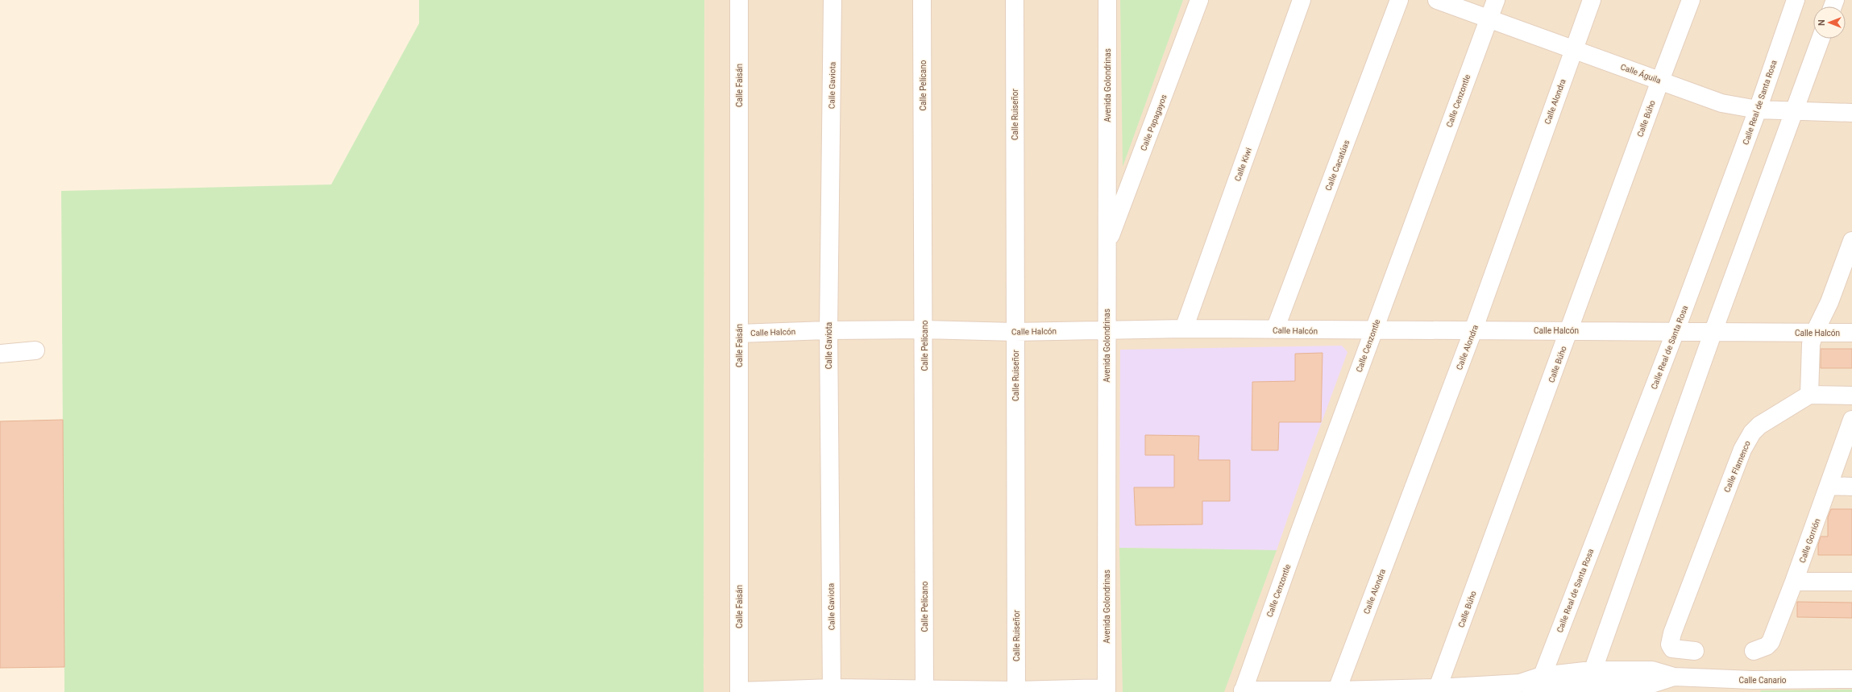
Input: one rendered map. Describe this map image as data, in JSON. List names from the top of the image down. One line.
{"streets":{"street":["Calle Águila","Calle Faisán","Calle Gaviota","Calle Pelícano","Avenida Golondrinas","Calle Cenzontle","Calle Alondra","Calle Real de Santa Rosa","Calle Ruiseñor","Calle Búho","Calle Papagayos","Calle Kiwi","Calle Cacatúas","Calle Halcón","Calle Flamenco","Calle Gorrión","Calle Canario"]},"crossings":[["Calle Águila","Calle Cenzontle"],["Calle Águila","Calle Alondra"],["Calle Águila","Calle Real de Santa Rosa"],["Calle Águila","Calle Búho"],["Calle Faisán","Calle Halcón"],["Calle Gaviota","Calle Halcón"],["Calle Pelícano","Calle Halcón"],["Avenida Golondrinas","Calle Papagayos"],["Avenida Golondrinas","Calle Halcón"],["Calle Cenzontle","Calle Halcón"],["Calle Alondra","Calle Halcón"],["Calle Real de Santa Rosa","Calle Halcón"],["Calle Real de Santa Rosa","Calle Canario"],["Calle Ruiseñor","Calle Halcón"],["Calle Búho","Calle Halcón"],["Calle Kiwi","Calle Halcón"],["Calle Cacatúas","Calle Halcón"]],"north":"left"}
